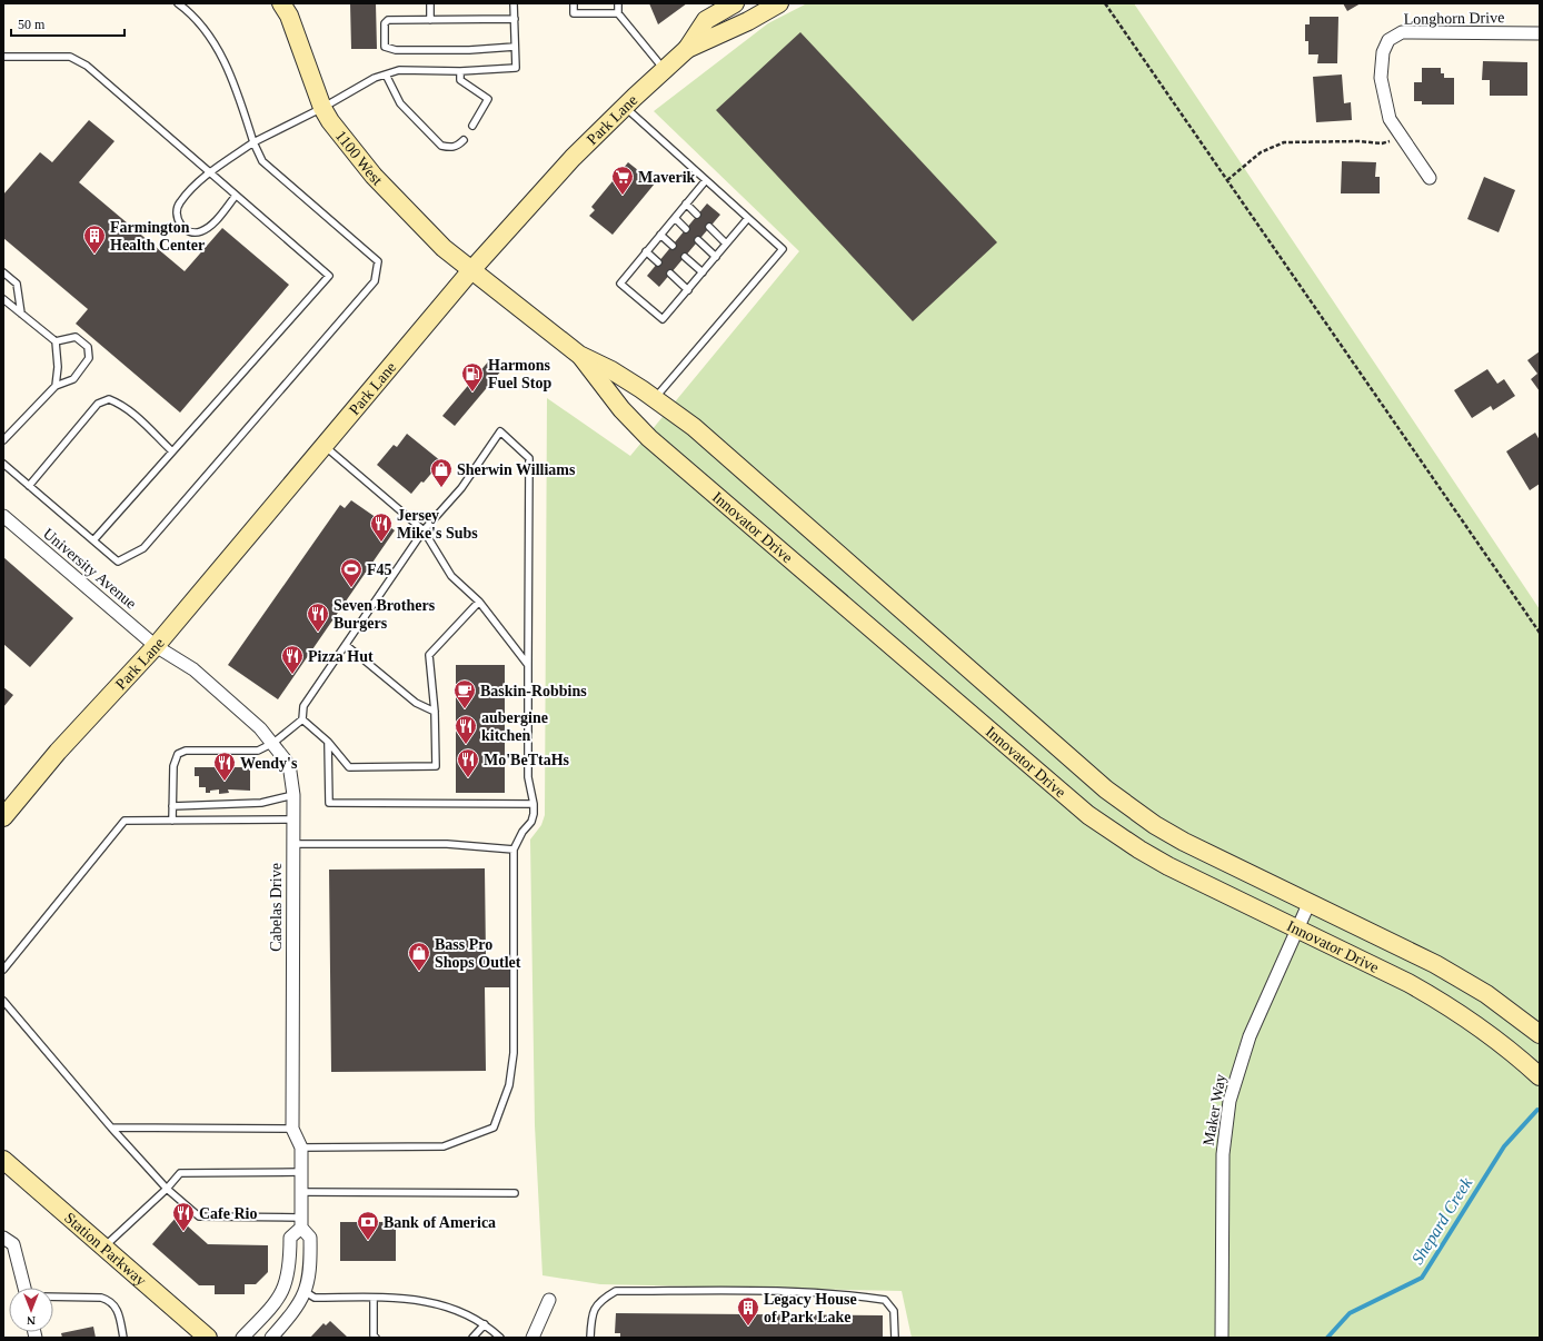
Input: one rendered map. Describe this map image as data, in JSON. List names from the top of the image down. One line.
{"streets":{"main road":["Park Lane","1100 West","Innovator Drive","Station Parkway"],"street":["Longhorn Drive","University Avenue","Cabelas Drive","Maker Way"]},"crossings":[["Park Lane","1100 West"],["Park Lane","Innovator Drive"],["Park Lane","University Avenue"],["Park Lane","Cabelas Drive"],["1100 West","Innovator Drive"],["Innovator Drive","Maker Way"],["University Avenue","Cabelas Drive"]],"water":["Shepard Creek"],"places":{"supermarket":["Maverik"],"building":["Farmington Health Center","Legacy House of Park Lake"],"fuel station":["Harmons Fuel Stop"],"shop":["Sherwin Williams","Bass Pro Shops Outlet"],"restaurant":["Jersey Mike's Subs","Seven Brothers Burgers","Pizza Hut","aubergine kitchen","Mo'BeTtaHs","Wendy's","Cafe Rio"],"sports":["F45"],"cafe":["Baskin-Robbins"],"bank":["Bank of America"]},"scale_bar":"50 m","north":"bottom"}
